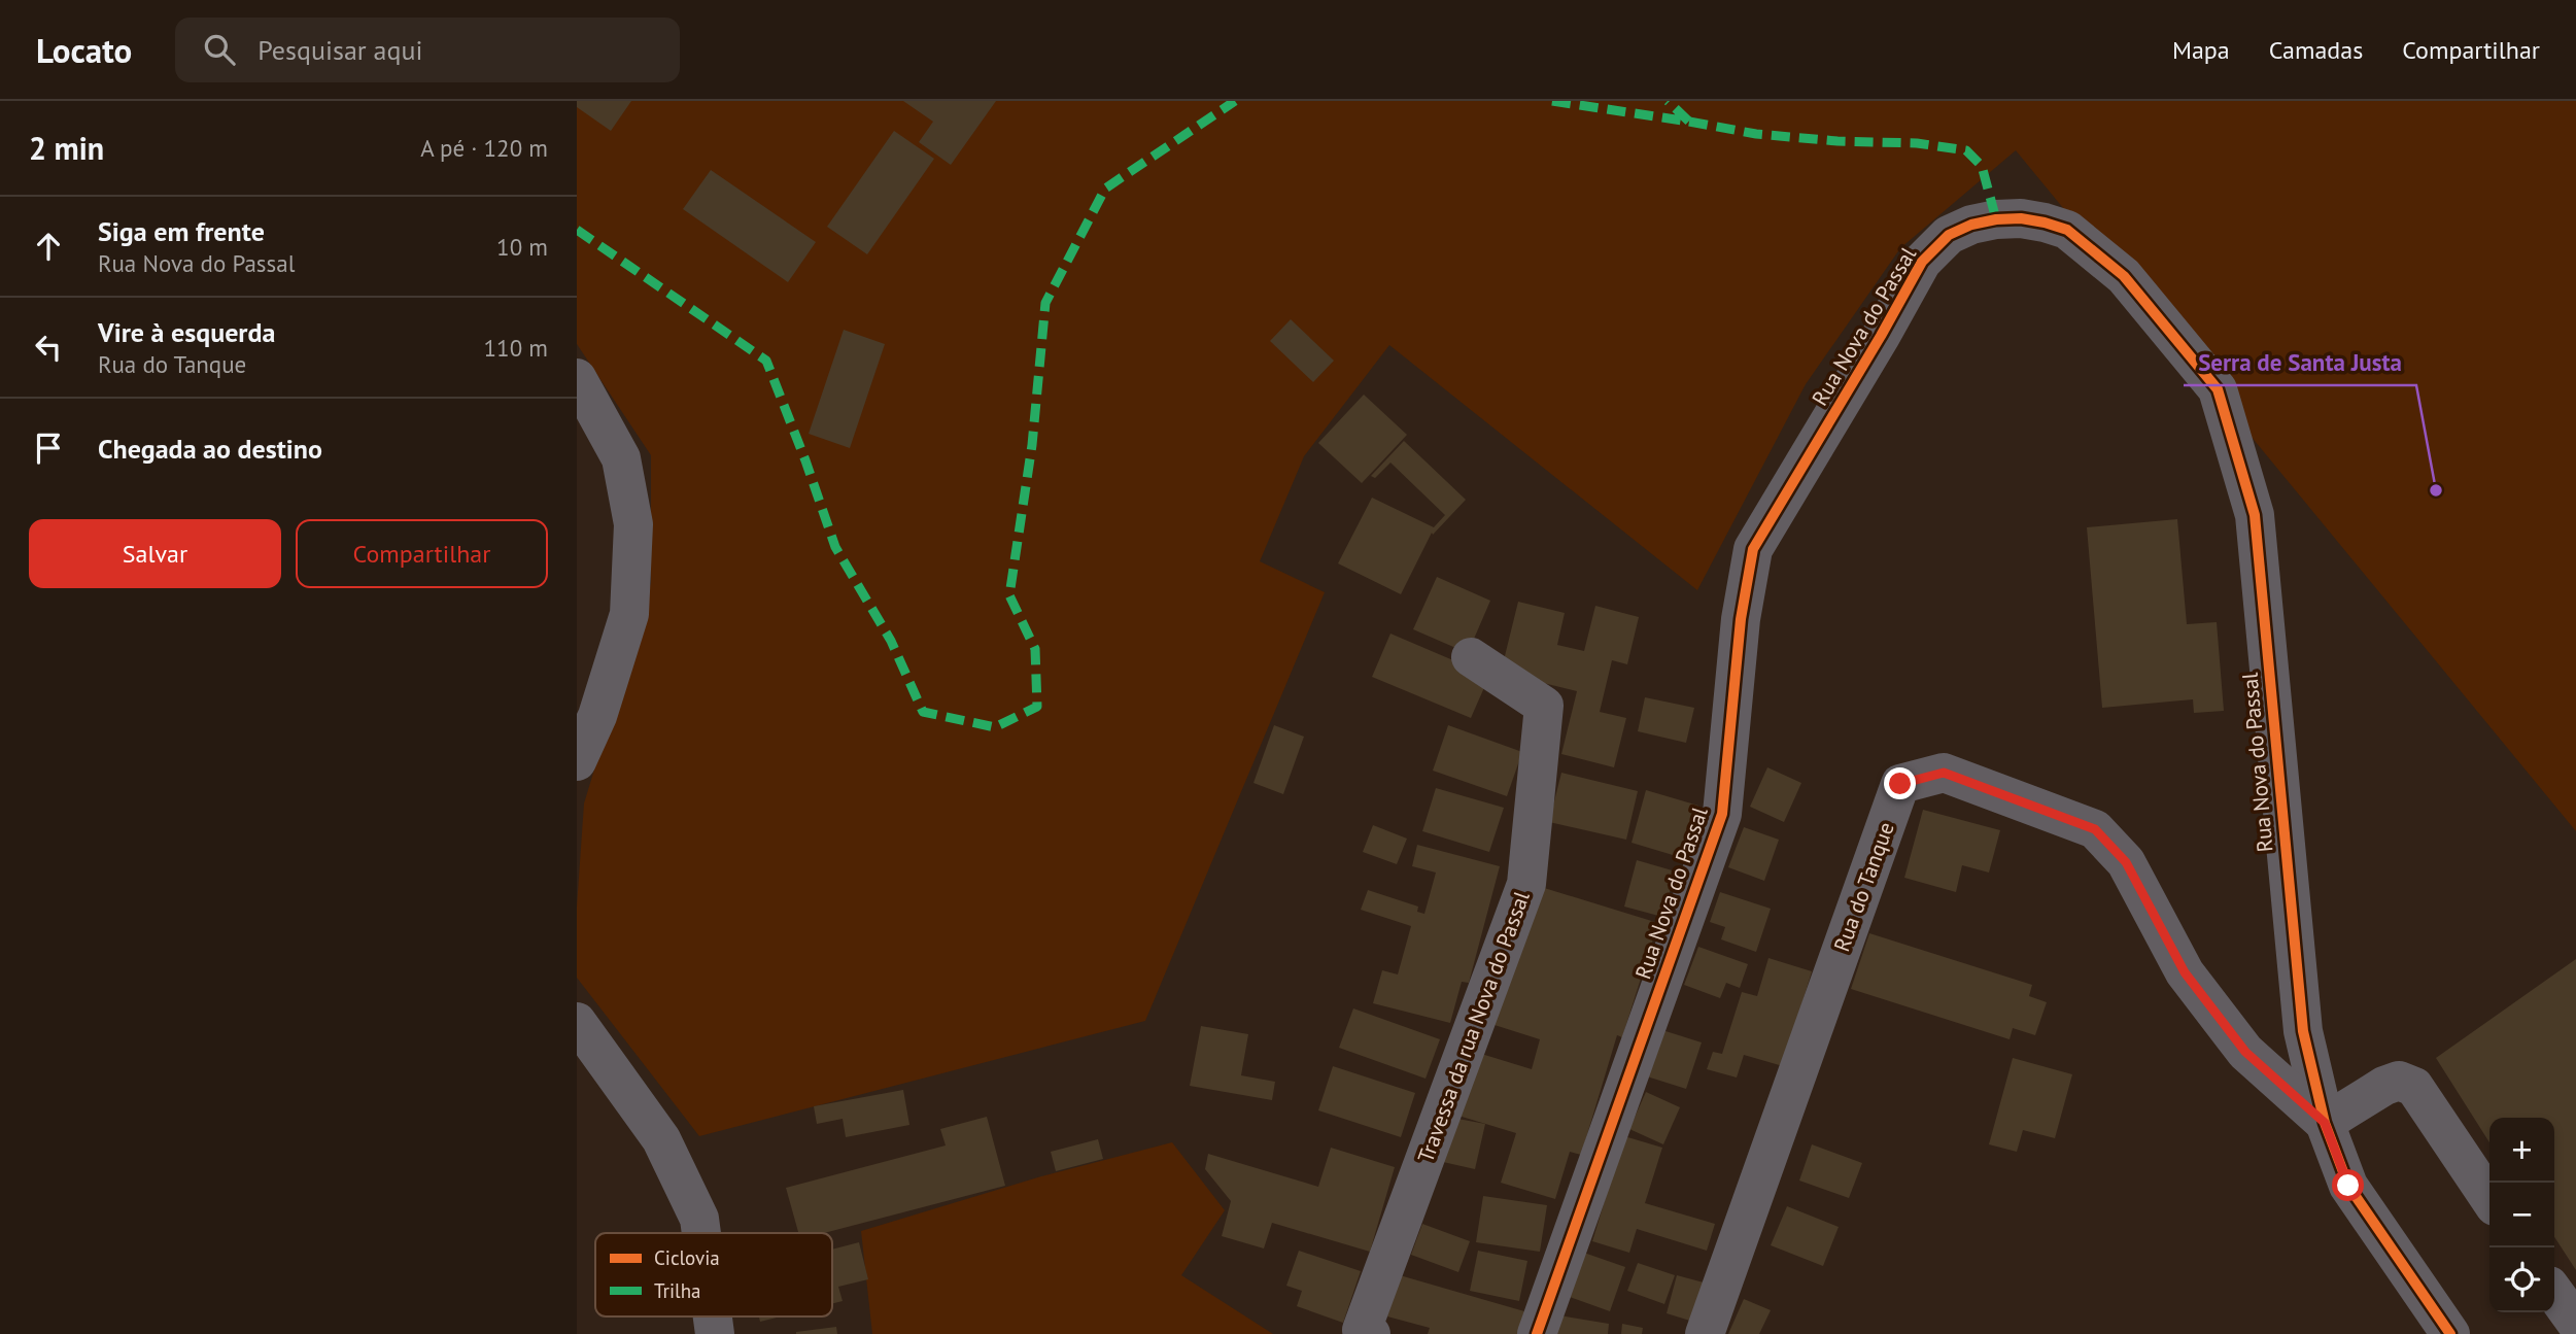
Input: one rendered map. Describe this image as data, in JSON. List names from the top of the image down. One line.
{"streets":{"street":["Rua Nova do Passal","Rua do Tanque","Travessa da rua Nova do Passal"]},"crossings":[["Rua Nova do Passal","Rua do Tanque"]],"places":["Serra de Santa Justa"],"legend":["Ciclovia","Trilha"],"page":{"header":"Locato","search":"Pesquisar aqui","nav":["Mapa","Camadas","Compartilhar"],"heading":["2 min","A pé · 120 m"],"list":[["Siga em frente","Rua Nova do Passal","10 m"],["Vire à esquerda","Rua do Tanque","110 m"],"Chegada ao destino"],"buttons":["Salvar","Compartilhar"],"map_buttons":["+","−"]}}
